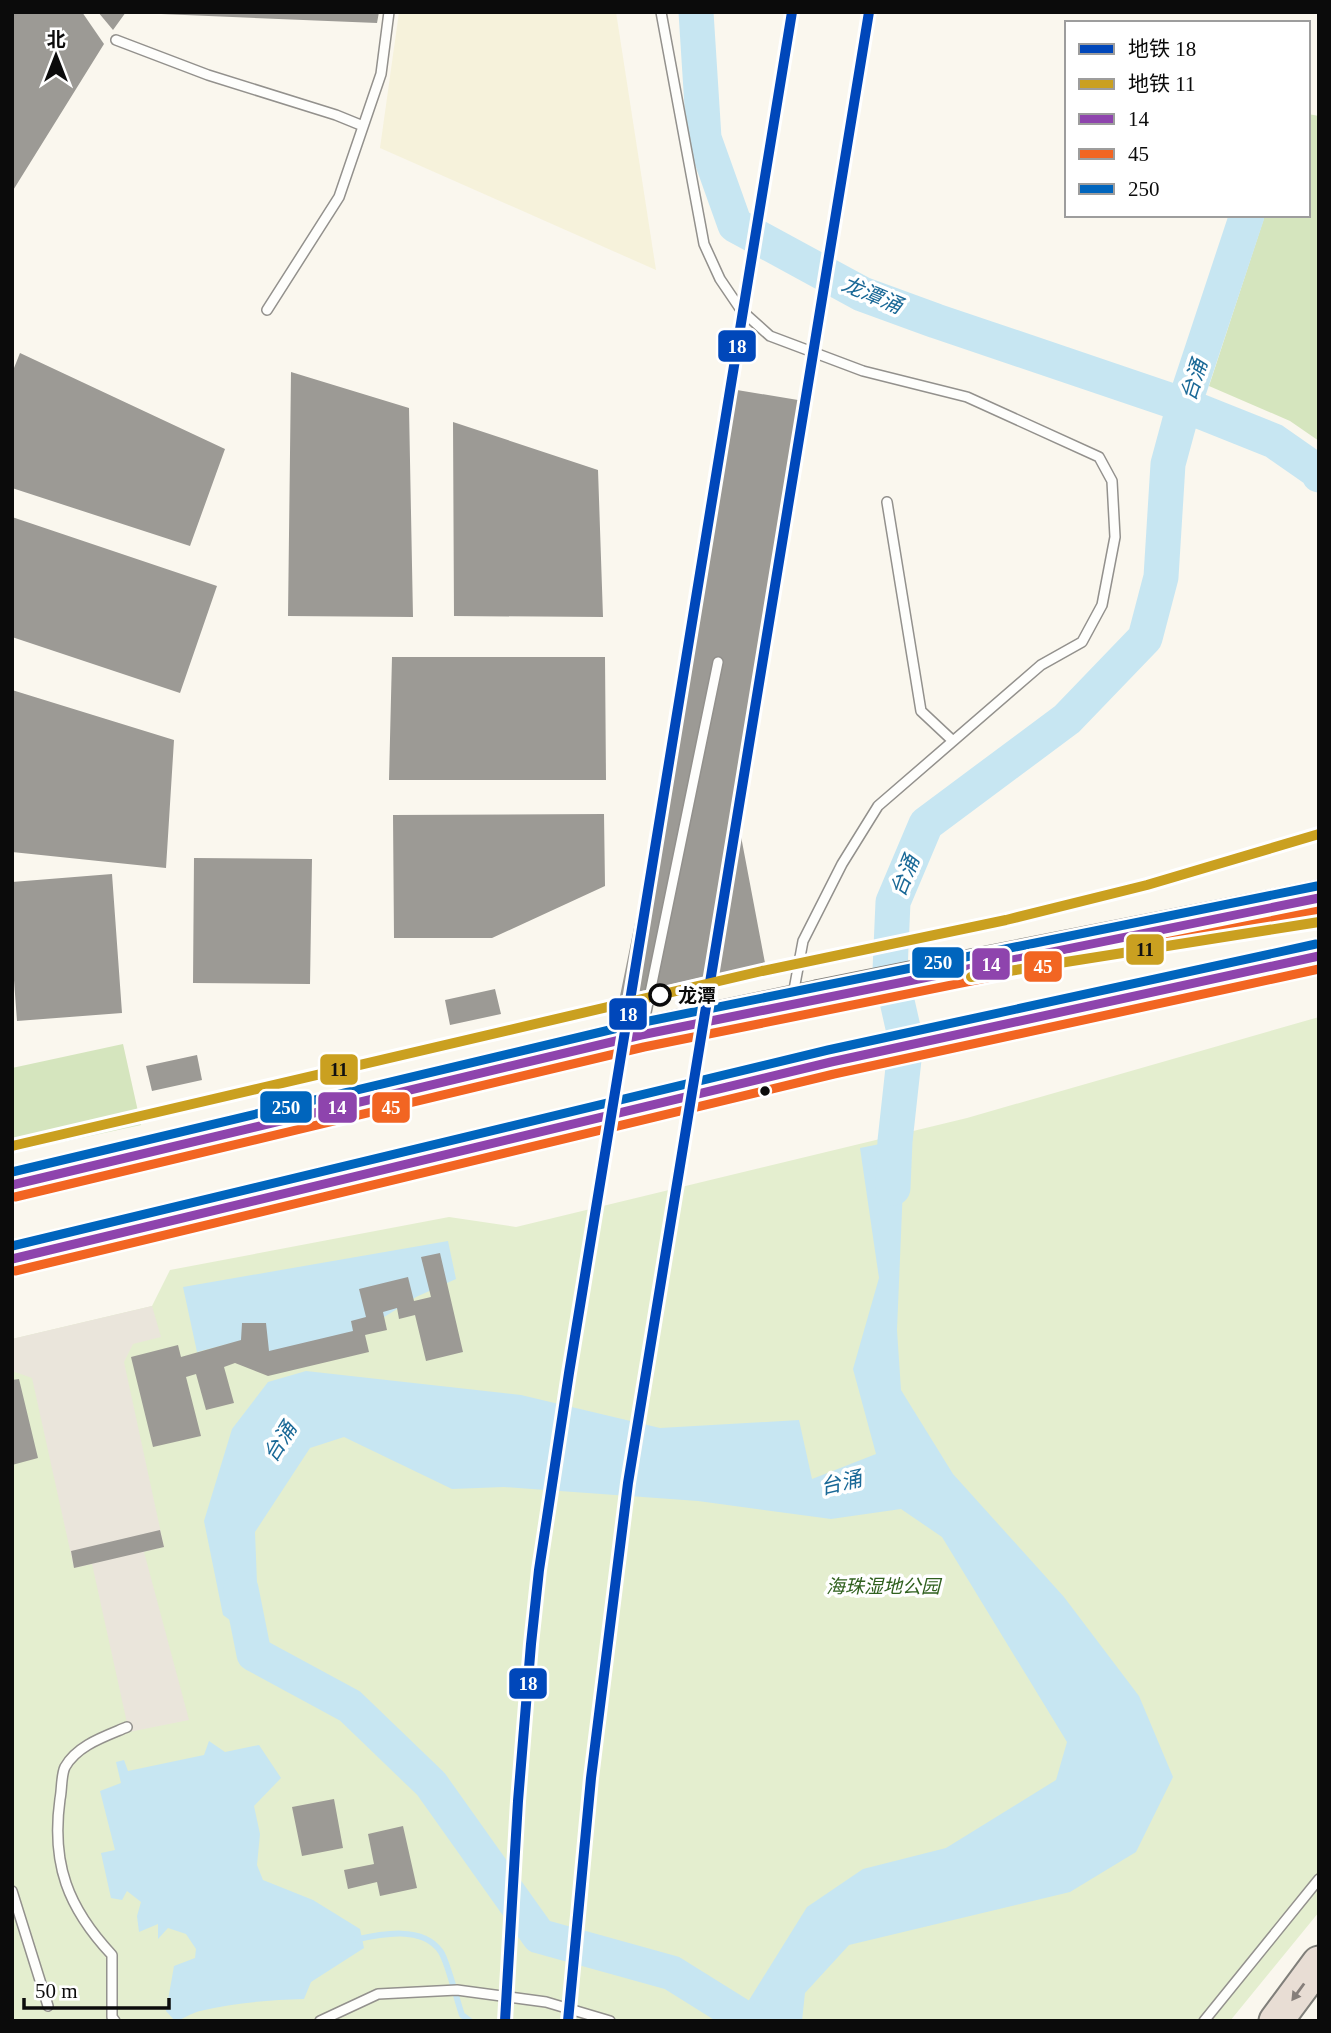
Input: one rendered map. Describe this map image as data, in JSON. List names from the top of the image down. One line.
{"water":["龙潭涌","台涌"],"parks":["海珠湿地公园"],"places":["龙潭"],"lines":["metro line 18","metro line 11","transit line 250","transit line 14","transit line 45"],"legend":["地铁 18","地铁 11","14","45","250"],"scale_bar":"50 m","north":"top"}
